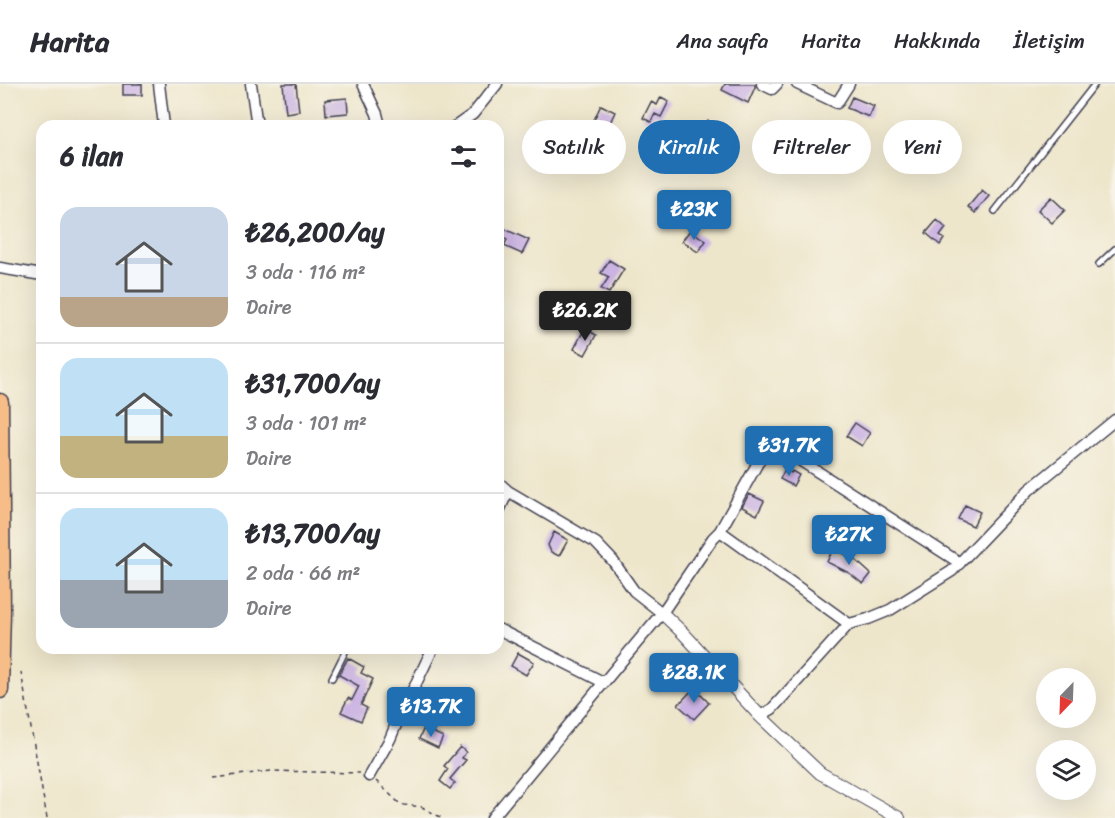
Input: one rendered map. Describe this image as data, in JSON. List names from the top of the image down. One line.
{"north":"bottom left","page":{"header":"Harita","nav":["Ana sayfa","Harita","Hakkında","İletişim"],"chip":["Satılık","Kiralık","Filtreler","Yeni"],"heading":"6 ilan","price":["₺23K","₺26.2K","₺31.7K","₺27K","₺28.1K","₺13.7K"],"list":[{"name":"₺26,200/ay","note":"3 oda · 116 m² · Daire"},{"name":"₺31,700/ay","note":"3 oda · 101 m² · Daire"},{"name":"₺13,700/ay","note":"2 oda · 66 m² · Daire"}]}}
